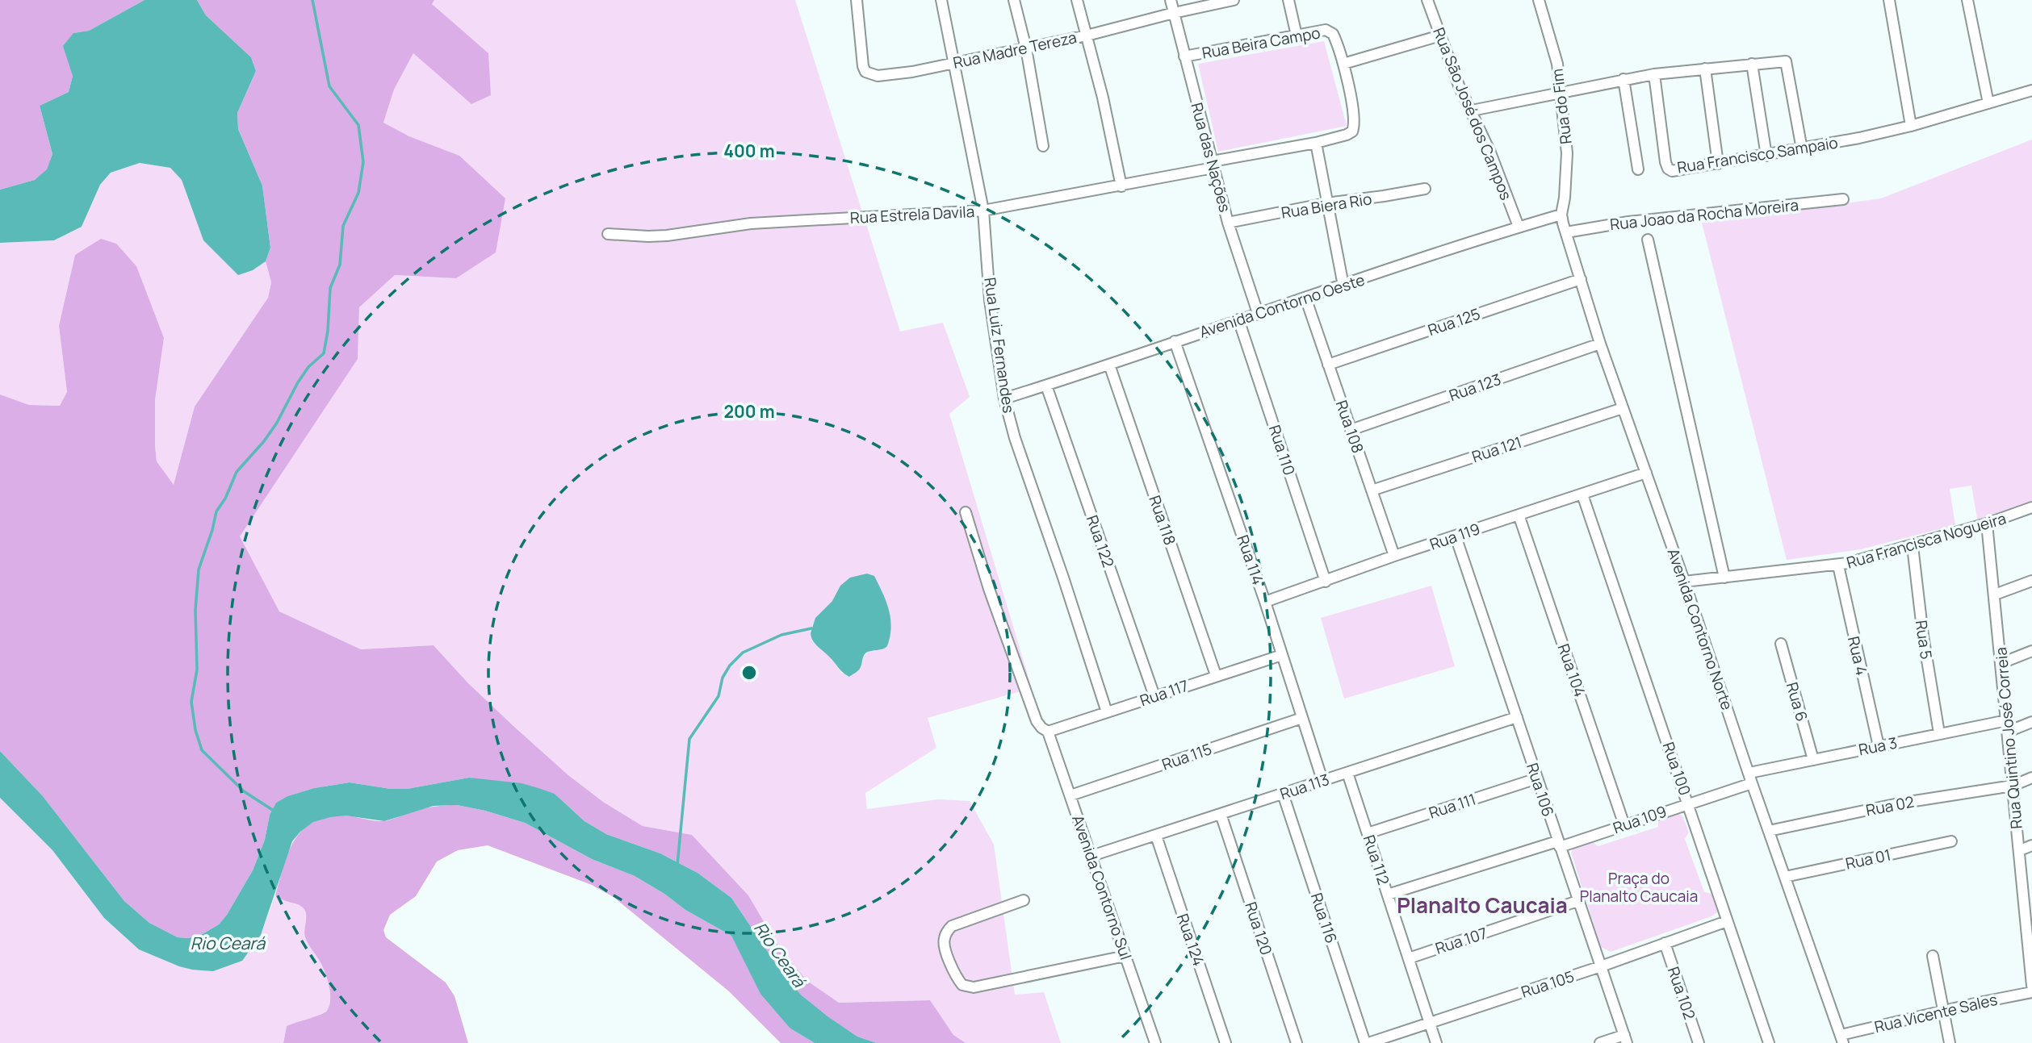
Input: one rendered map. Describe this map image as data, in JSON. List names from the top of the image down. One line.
{"streets":{"street":["Rua Beira Campo","Rua Madre Tereza","Rua do Fim","Rua São José dos Campos","Rua Francisco Sampaio","Rua das Nações","Rua Biera Rio","Rua Estrela Davila","Rua Joao da Rocha Moreira","Avenida Contorno Oeste","Rua 125","Rua Luiz Fernandes","Rua 123","Rua 108","Rua 121","Rua 110","Rua 118","Rua 119","Rua Francisca Nogueira","Rua 122","Rua 114","Avenida Contorno Norte","Rua 5","Rua 4","Rua 104","Rua 117","Rua 6","Rua Quintino José Correia","Rua 3","Rua 115","Rua 100","Rua 113","Rua 106","Rua 111","Rua 02","Rua 109","Rua 01","Rua 112","Avenida Contorno Sul","Rua 116","Rua 120","Rua 124","Rua 107","Rua 105","Rua 102","Rua Vicente Sales"]},"crossings":[["Rua Beira Campo","Rua das Nações"],["Rua Beira Campo","Rua Estrela Davila"],["Rua Madre Tereza","Rua das Nações"],["Rua Madre Tereza","Rua Luiz Fernandes"],["Rua do Fim","Avenida Contorno Oeste"],["Rua do Fim","Avenida Contorno Norte"],["Rua São José dos Campos","Avenida Contorno Oeste"],["Rua das Nações","Rua Biera Rio"],["Rua das Nações","Rua Estrela Davila"],["Rua das Nações","Avenida Contorno Oeste"],["Rua Estrela Davila","Rua Luiz Fernandes"],["Rua Joao da Rocha Moreira","Avenida Contorno Norte"],["Avenida Contorno Oeste","Rua Luiz Fernandes"],["Avenida Contorno Oeste","Rua 108"],["Avenida Contorno Oeste","Rua 110"],["Avenida Contorno Oeste","Rua 118"],["Avenida Contorno Oeste","Rua 122"],["Avenida Contorno Oeste","Rua 114"],["Avenida Contorno Oeste","Avenida Contorno Norte"],["Rua 125","Rua 108"],["Rua 125","Avenida Contorno Norte"],["Rua Luiz Fernandes","Rua 117"],["Rua 123","Rua 108"],["Rua 123","Avenida Contorno Norte"],["Rua 108","Rua 121"],["Rua 108","Rua 119"],["Rua 121","Avenida Contorno Norte"],["Rua 110","Rua 119"],["Rua 118","Rua 117"],["Rua 119","Rua 114"],["Rua 119","Avenida Contorno Norte"],["Rua 119","Rua 104"],["Rua 119","Rua 100"],["Rua 119","Rua 106"],["Rua Francisca Nogueira","Avenida Contorno Norte"],["Rua Francisca Nogueira","Rua 5"],["Rua Francisca Nogueira","Rua 4"],["Rua Francisca Nogueira","Rua Quintino José Correia"],["Rua 122","Rua 117"],["Rua 114","Rua 117"],["Rua 114","Rua 115"],["Rua 114","Rua 113"],["Avenida Contorno Norte","Rua 3"],["Avenida Contorno Norte","Rua 02"],["Avenida Contorno Norte","Rua 109"],["Avenida Contorno Norte","Rua 01"],["Avenida Contorno Norte","Rua Vicente Sales"],["Rua 5","Rua 3"],["Rua 4","Rua 3"],["Rua 104","Rua 109"],["Rua 117","Avenida Contorno Sul"],["Rua 6","Rua 3"],["Rua Quintino José Correia","Rua 3"],["Rua Quintino José Correia","Rua 02"],["Rua 3","Rua 109"],["Rua 115","Avenida Contorno Sul"],["Rua 100","Rua 109"],["Rua 100","Rua 105"],["Rua 113","Rua 106"],["Rua 113","Rua 112"],["Rua 113","Avenida Contorno Sul"],["Rua 113","Rua 116"],["Rua 113","Rua 120"],["Rua 113","Rua 124"],["Rua 106","Rua 111"],["Rua 106","Rua 109"],["Rua 106","Rua 107"],["Rua 106","Rua 105"],["Rua 111","Rua 112"],["Rua 109","Rua 112"],["Rua 112","Rua 107"],["Rua 112","Rua 105"],["Rua 116","Rua 105"],["Rua 105","Rua 102"]],"districts":["Planalto Caucaia"],"water":["Rio Ceará"],"parks":["Praça do Planalto Caucaia"],"rings":["400 m","200 m"]}
